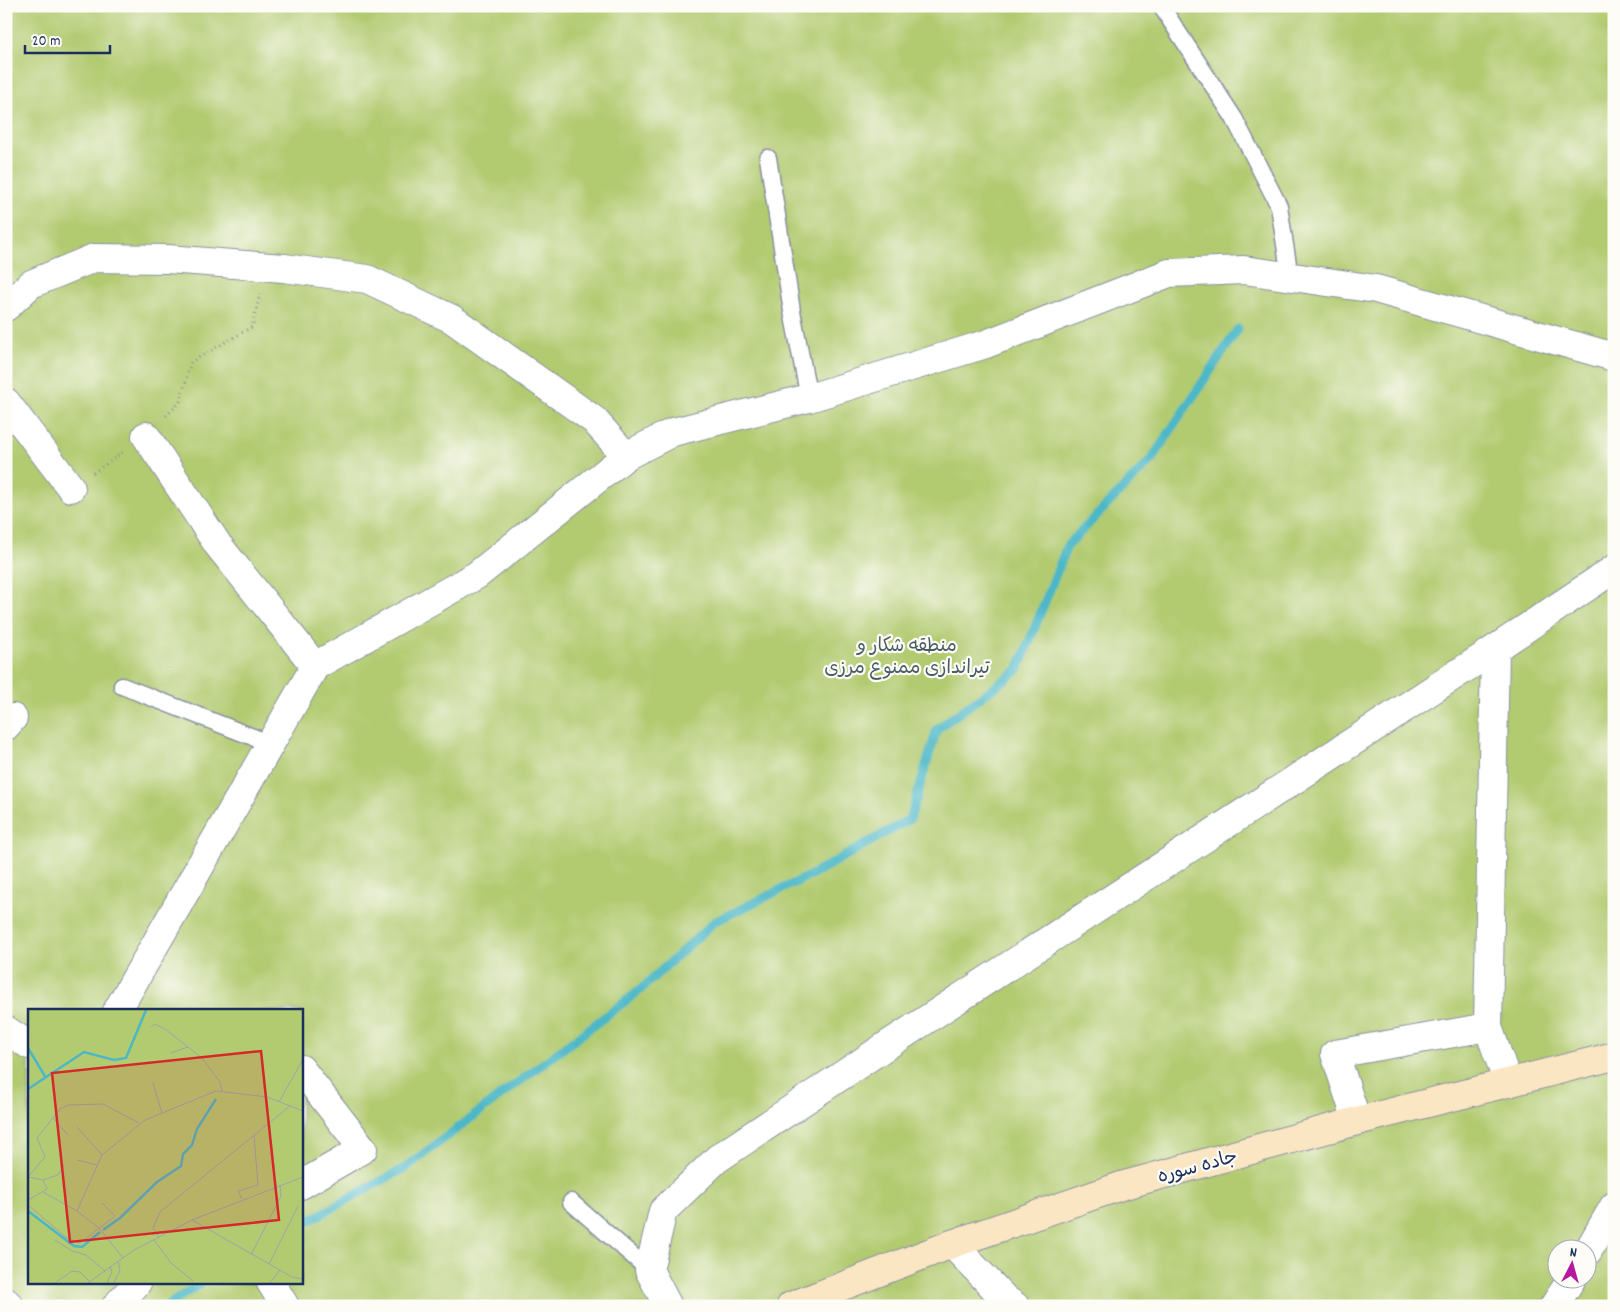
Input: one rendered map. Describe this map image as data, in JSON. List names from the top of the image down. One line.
{"streets":{"main road":["جاده سوره"]},"parks":["منطقه شکار و تیراندازی ممنوع مرزی"],"scale_bar":"20 m","north":"top"}
